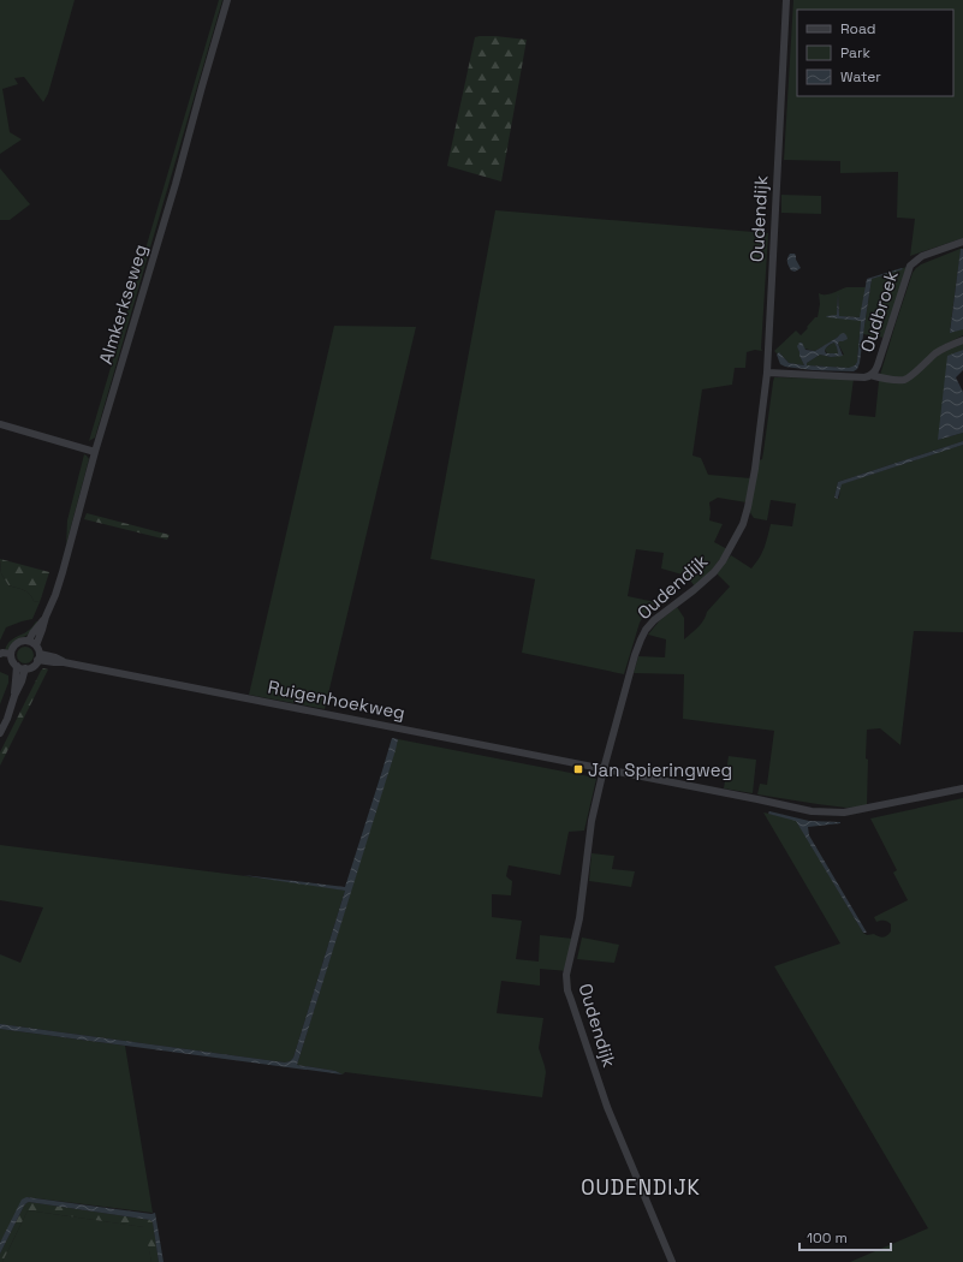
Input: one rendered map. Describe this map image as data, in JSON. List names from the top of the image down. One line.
{"streets":{"street":["Oudendijk","Almkerkseweg","Oudbroek","Ruigenhoekweg"]},"crossings":[["Oudendijk","Oudbroek"],["Oudendijk","Ruigenhoekweg"],["Almkerkseweg","Ruigenhoekweg"]],"districts":["OUDENDIJK"],"places":{"transit":["Jan Spieringweg"]},"legend":["Road","Park","Water"],"scale_bar":"100 m"}
